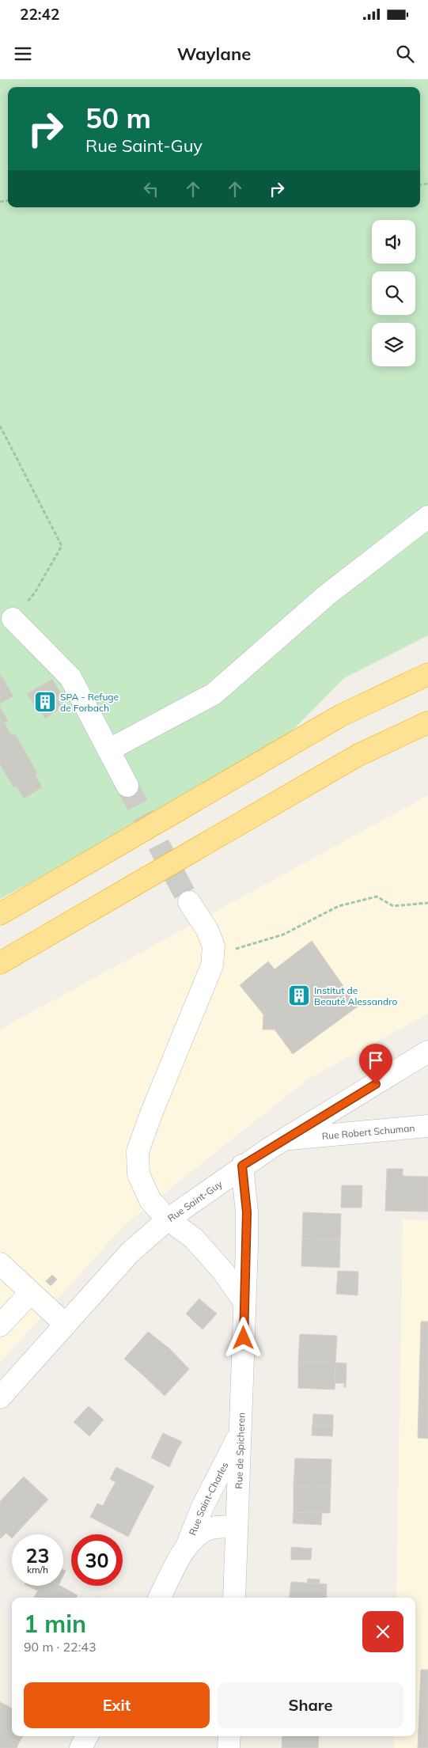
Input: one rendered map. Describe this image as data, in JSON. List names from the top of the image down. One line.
{"streets":{"street":["Rue Robert Schuman","Rue Saint-Guy","Rue de Spicheren","Rue Saint-Charles"]},"crossings":[["Rue Robert Schuman","Rue Saint-Guy"],["Rue Saint-Guy","Rue de Spicheren"],["Rue de Spicheren","Rue Saint-Charles"]],"places":{"building":["SPA - Refuge de Forbach","Institut de Beauté Alessandro"]},"page":{"status":"22:42","header":"Waylane","turn":["50 m","Rue Saint-Guy"],"speed":"23 km/h","limit":"30","heading":["1 min","90 m · 22:43"],"buttons":["Exit","Share"]}}
